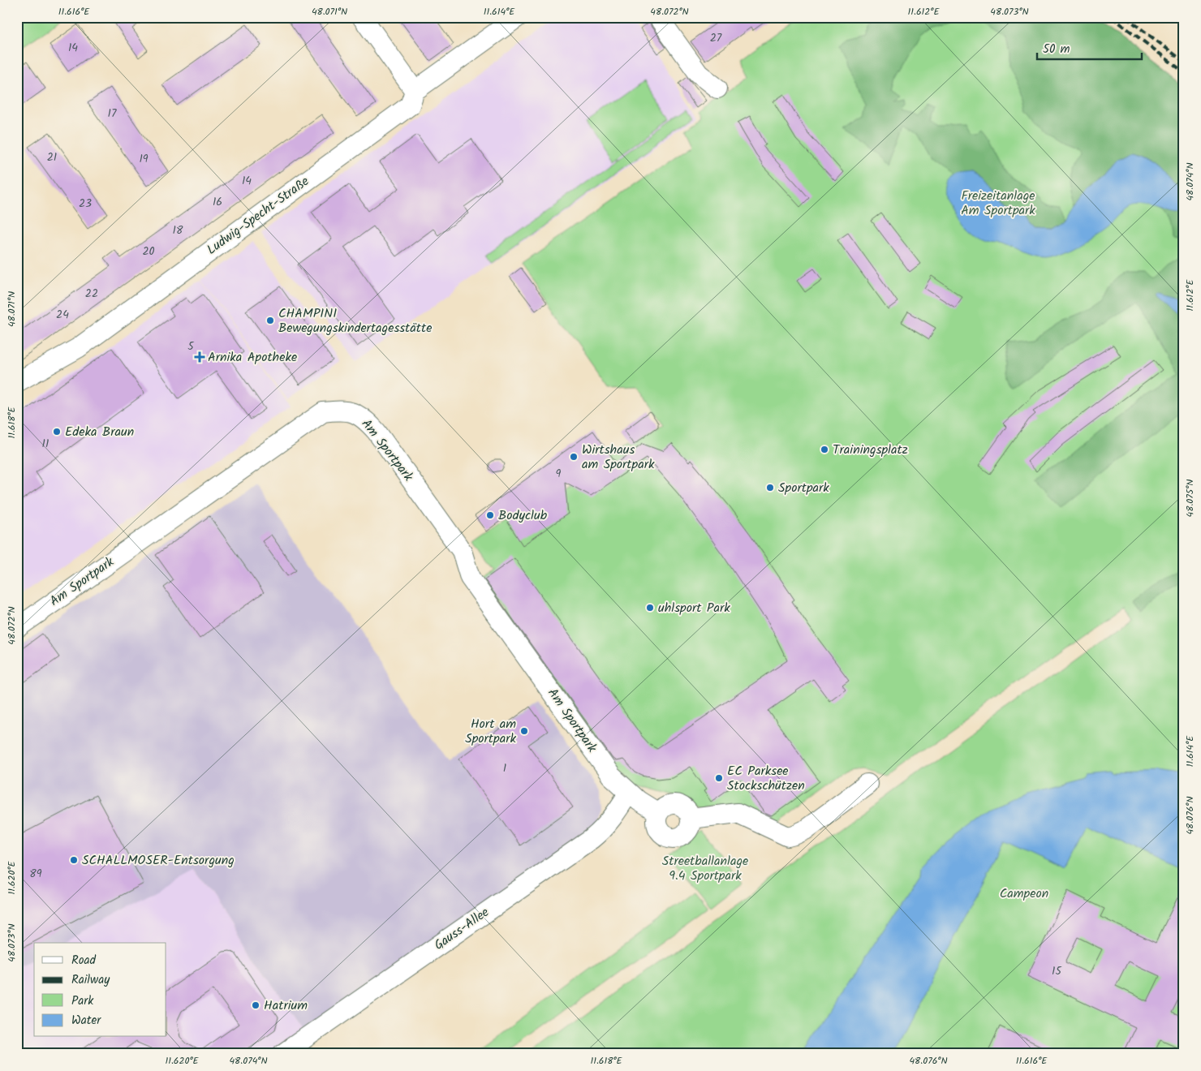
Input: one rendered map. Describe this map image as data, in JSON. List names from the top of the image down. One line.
{"streets":{"street":["Ludwig-Specht-Straße","Am Sportpark","Gauss-Allee"]},"crossings":[["Am Sportpark","Gauss-Allee"]],"parks":["Freizeitanlage Am Sportpark","Streetballanlage 9.4 Sportpark","Campeon"],"places":{"other":["CHAMPINI Bewegungskindertagesstätte","Edeka Braun","Trainingsplatz","Wirtshaus am Sportpark","Sportpark","Bodyclub","uhlsport Park","Hort am Sportpark","EC Parksee Stockschützen","SCHALLMOSER-Entsorgung","Hatrium"],"health":["Arnika Apotheke"]},"house_numbers":["27","14","17","21","19","14","16","23","18","20","22","24","5","11","9","1","89","15"],"legend":["Road","Railway","Park","Water"],"scale_bar":"50 m","coordinates":["11.616°E","48.071°N","11.614°E","48.072°N","11.612°E","48.073°N","48.074°N","11.618°E","48.075°N","48.076°N","11.620°E"]}
